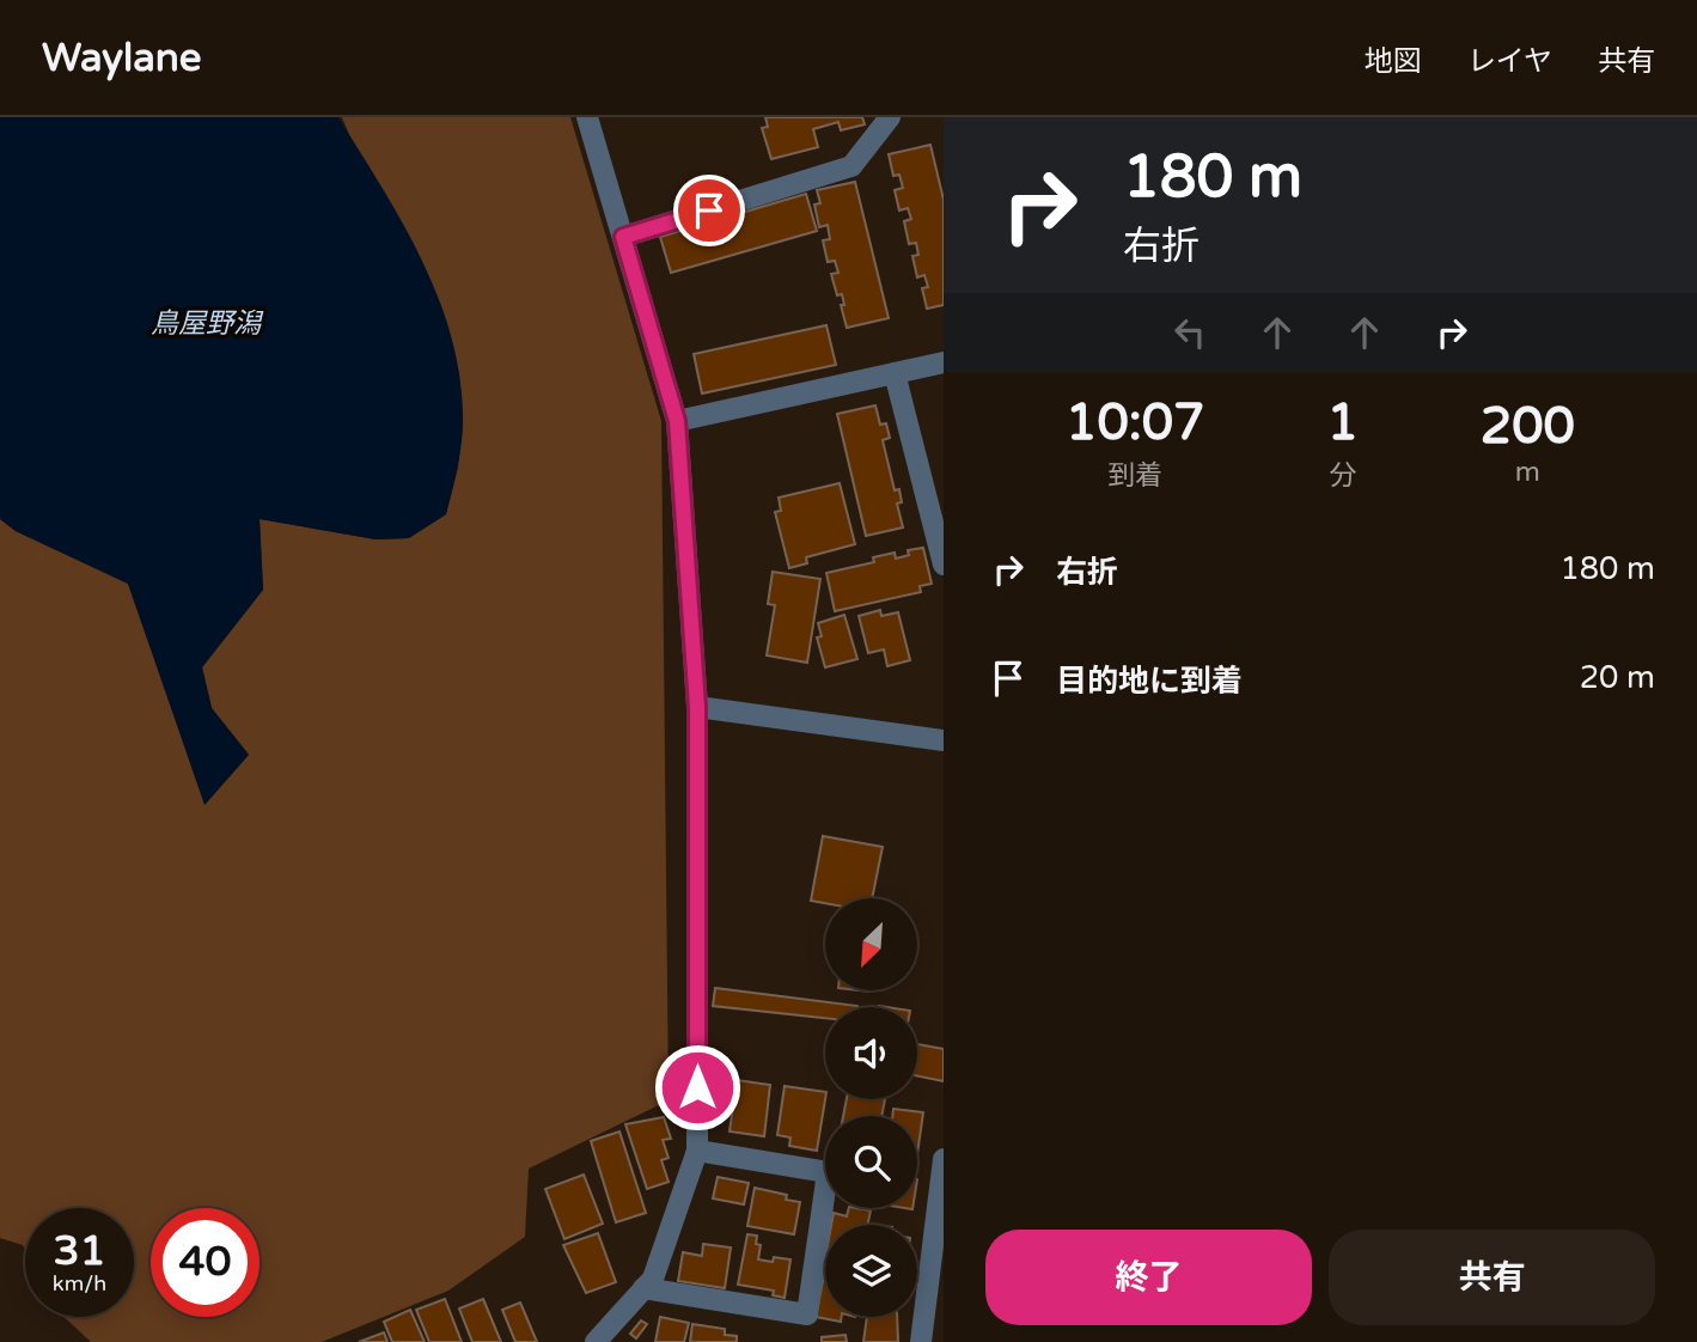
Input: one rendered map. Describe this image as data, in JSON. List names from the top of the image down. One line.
{"water":["鳥屋野潟"],"north":"bottom left","page":{"header":"Waylane","nav":["地図","レイヤ","共有"],"turn":["180 m","右折"],"eta":["10:07","到着","1","分","200","m"],"list":[{"name":"右折","value":"180 m"},{"name":"目的地に到着","value":"20 m"}],"speed":"31 km/h","limit":"40","buttons":["終了","共有"]}}
